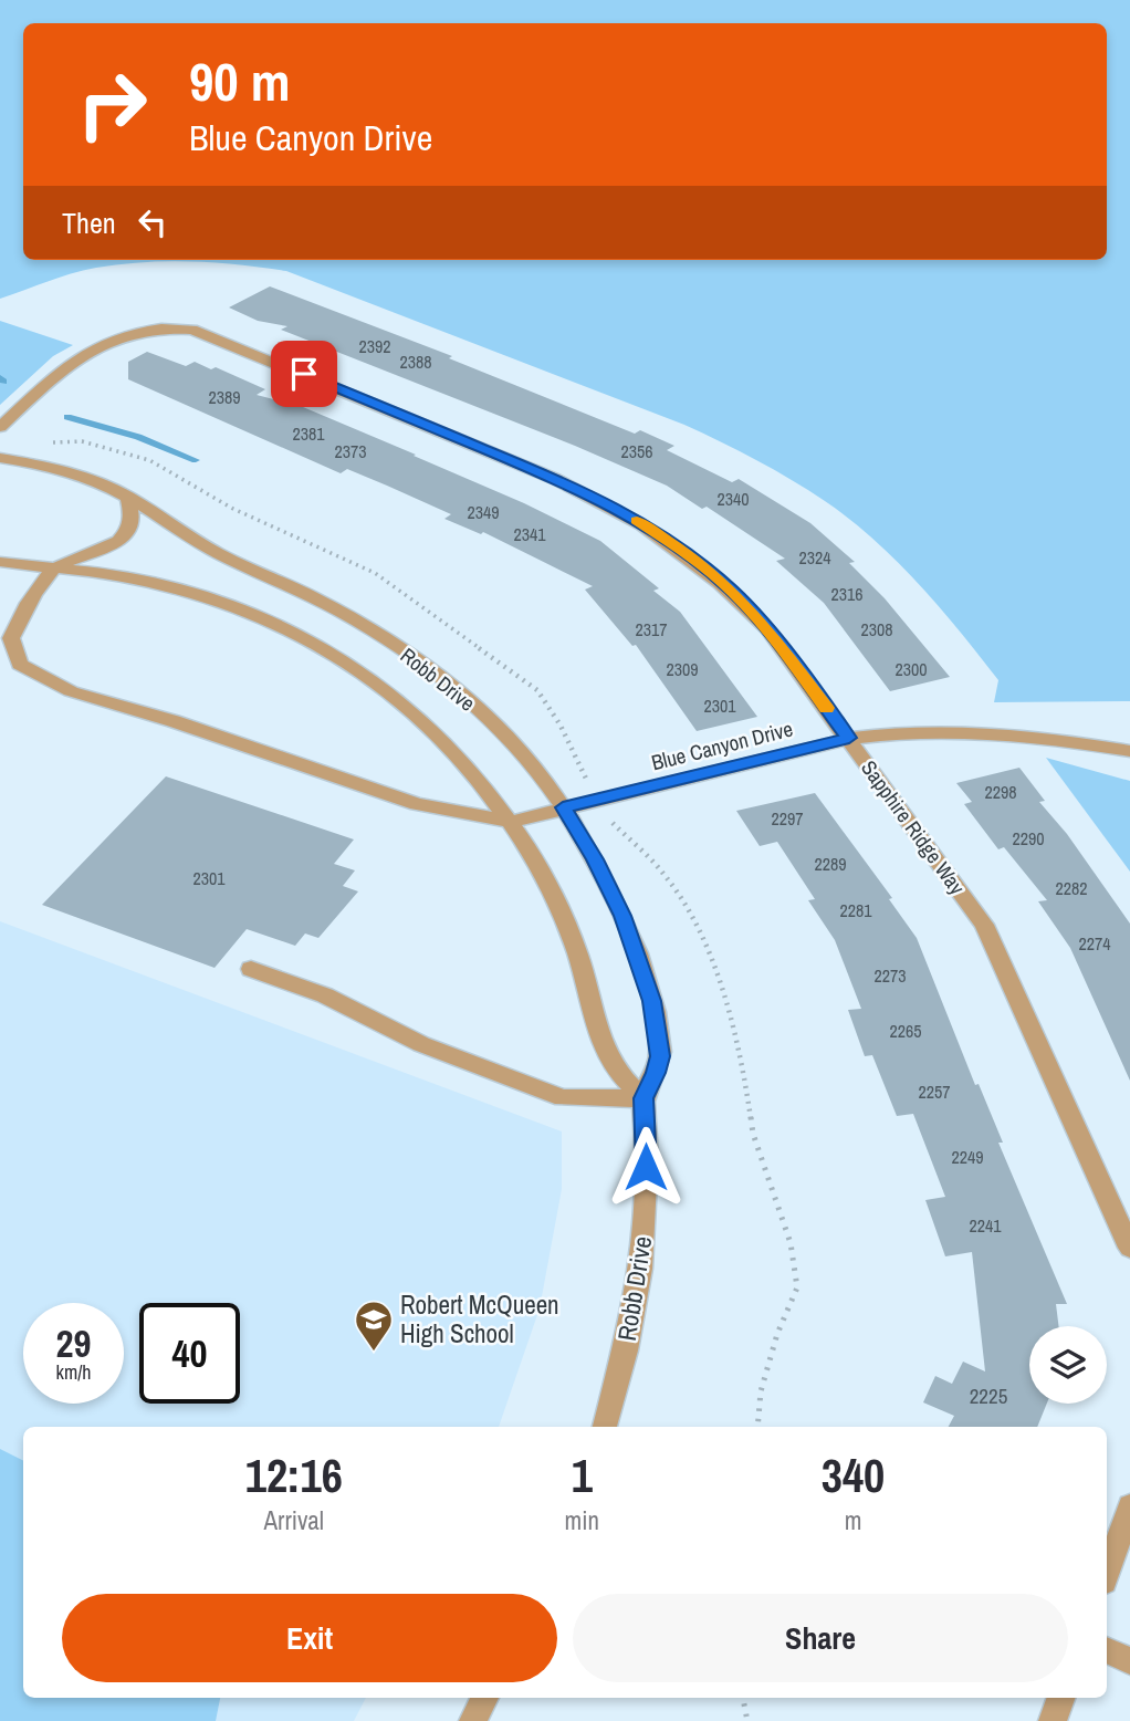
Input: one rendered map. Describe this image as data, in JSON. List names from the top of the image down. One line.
{"streets":{"street":["Robb Drive","Blue Canyon Drive","Sapphire Ridge Way"]},"crossings":[["Robb Drive","Blue Canyon Drive"],["Blue Canyon Drive","Sapphire Ridge Way"]],"places":{"school or university":["Robert McQueen High School"]},"house_numbers":["2392","2388","2389","2381","2373","2356","2340","2349","2341","2324","2316","2317","2308","2309","2300","2301","2298","2297","2290","2289","2301","2282","2281","2274","2273","2265","2257","2249","2241","2225"],"page":{"turn":["90 m","Blue Canyon Drive"],"then":"Then","speed":"29 km/h","limit":"40","eta":["12:16","Arrival","1","min","340","m"],"buttons":["Exit","Share"]}}
